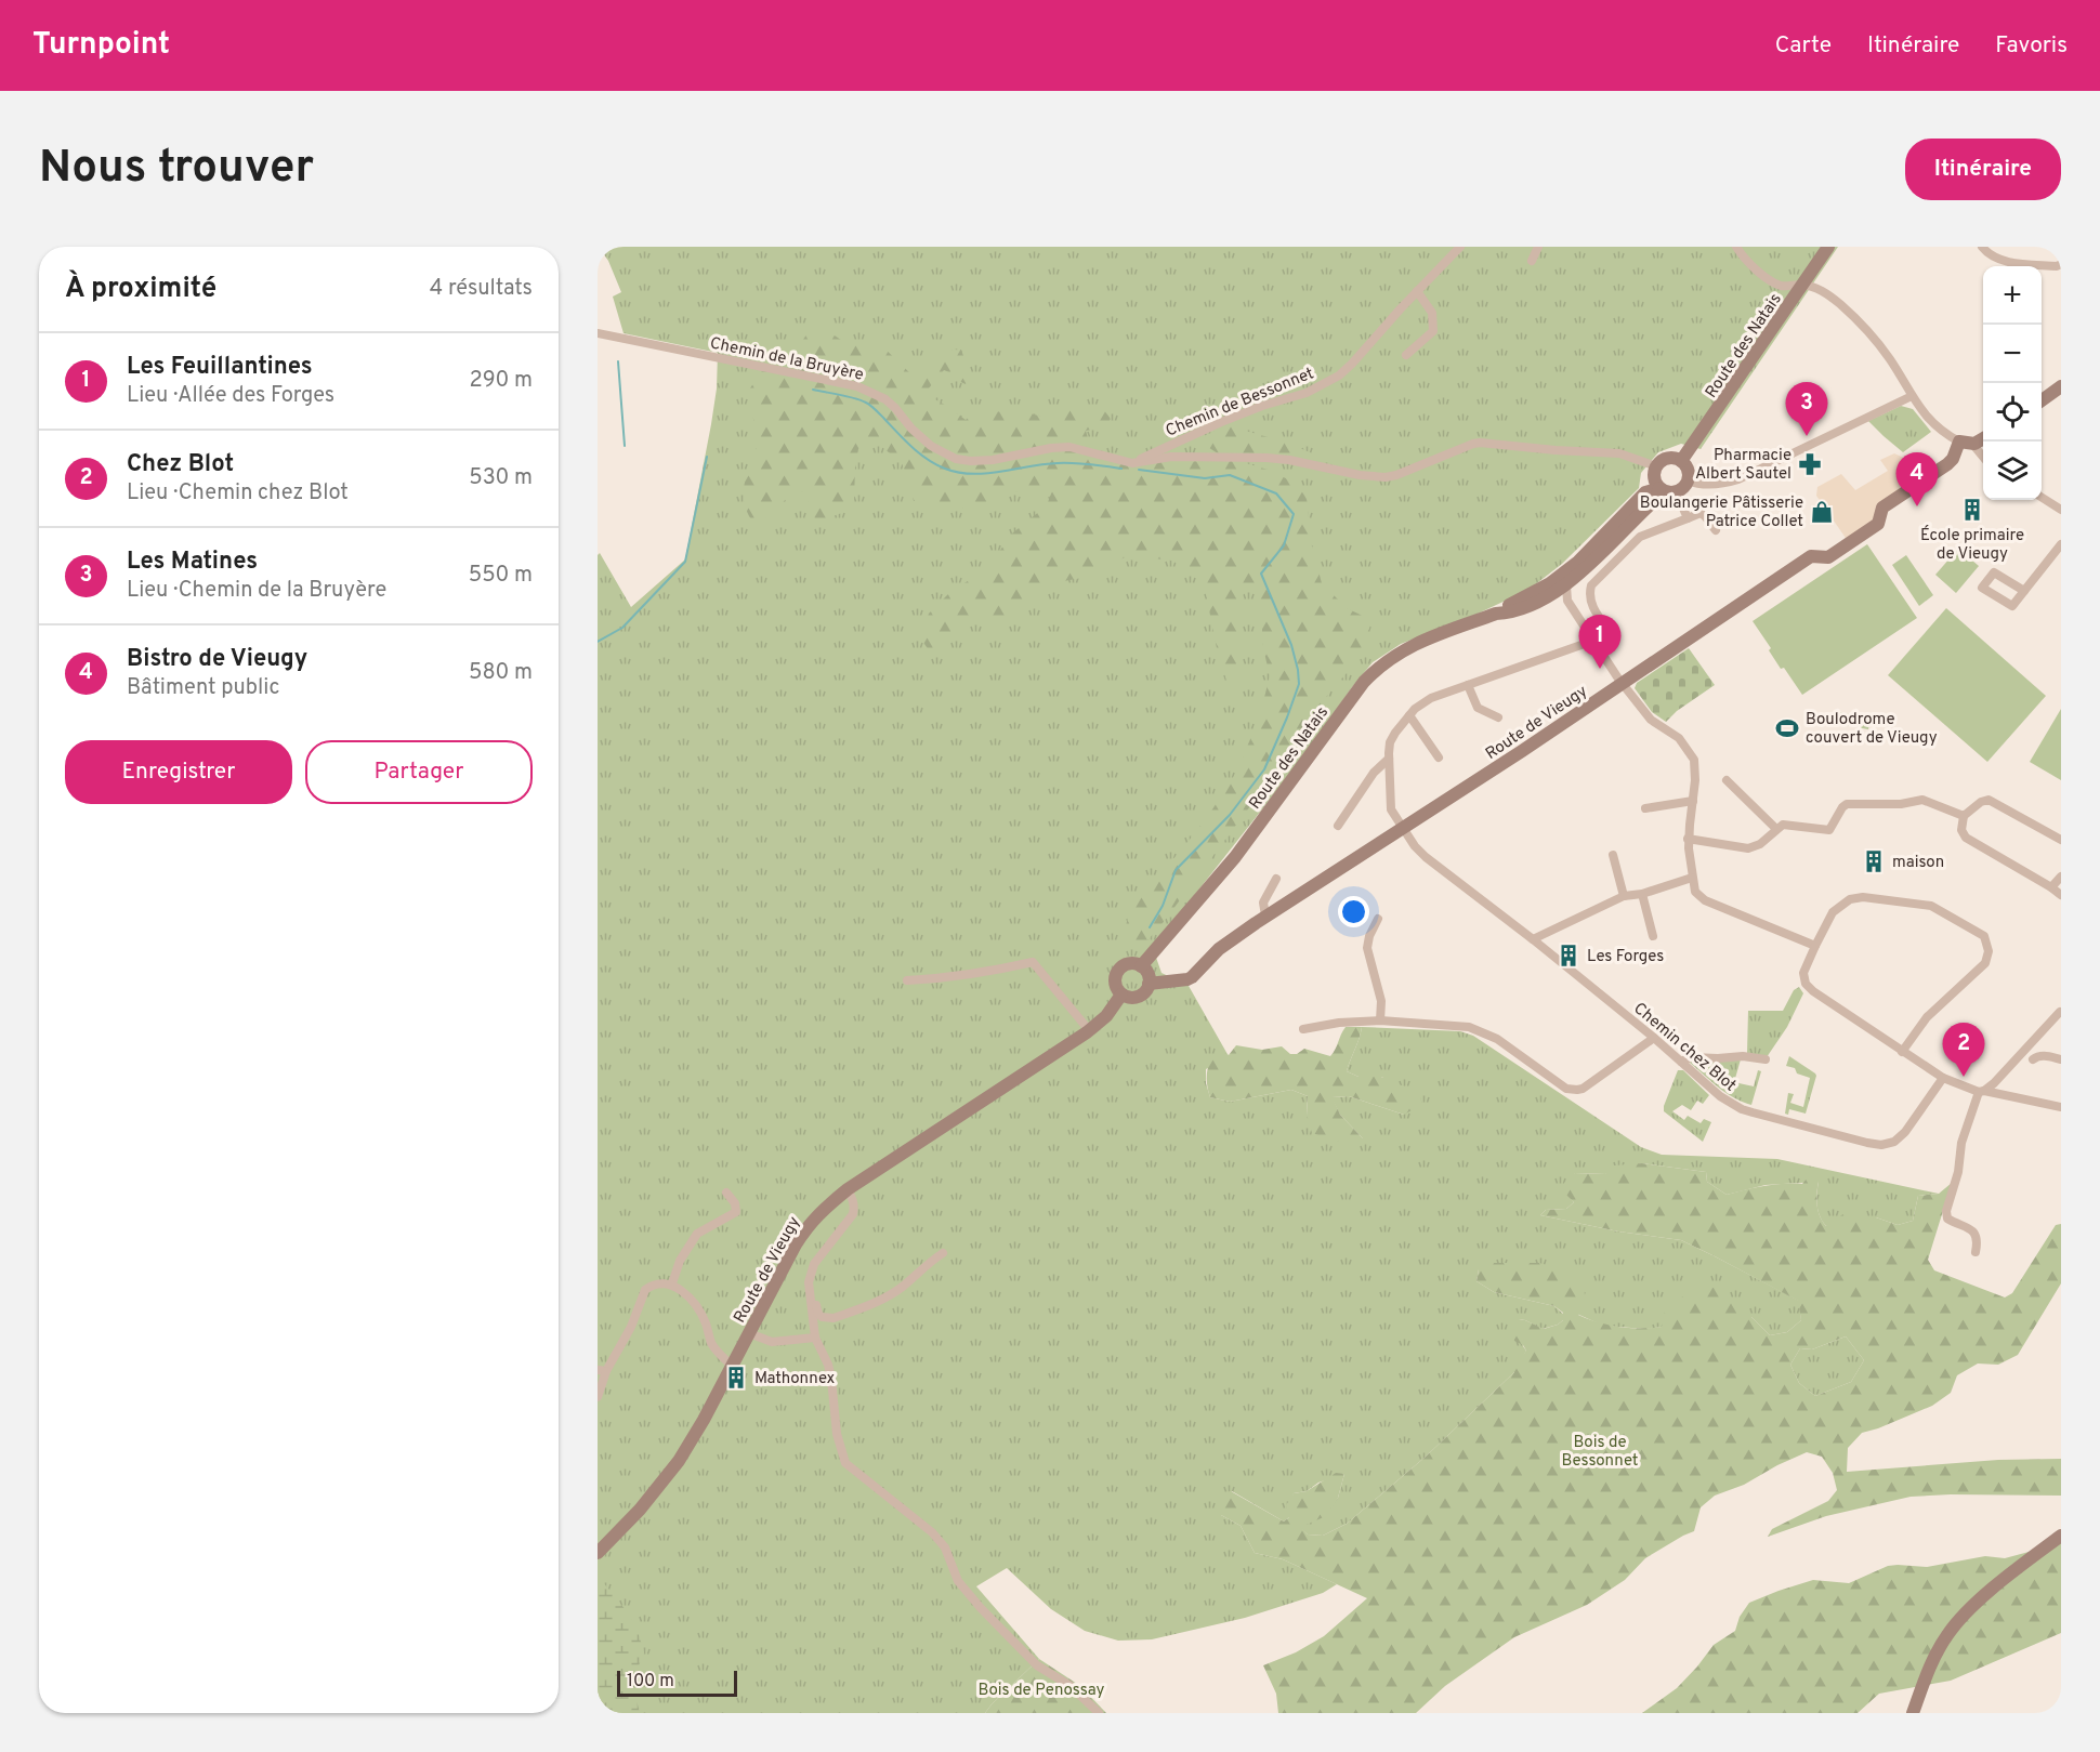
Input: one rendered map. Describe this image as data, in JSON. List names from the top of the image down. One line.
{"streets":{"street":["Route des Natais","Chemin de la Bruyère","Chemin de Bessonnet","Route de Vieugy","Chemin chez Blot"]},"crossings":[["Route des Natais","Chemin de la Bruyère"],["Route des Natais","Route de Vieugy"],["Chemin de la Bruyère","Chemin de Bessonnet"],["Route de Vieugy","Chemin chez Blot"]],"parks":["Bois de Bessonnet","Bois de Penossay"],"places":{"pharmacy":["Pharmacie Albert Sautel"],"building":["École primaire de Vieugy","maison","Les Forges","Mathonnex"],"shop":["Boulangerie Pâtisserie Patrice Collet"],"sports":["Boulodrome couvert de Vieugy"]},"scale_bar":"100 m","page":{"header":"Turnpoint","nav":["Carte","Itinéraire","Favoris"],"buttons":["Itinéraire",["Enregistrer","Partager"]],"title":"Nous trouver","heading":["À proximité","4 résultats"],"map_buttons":["+","−"],"list":[{"mark":"1","name":"Les Feuillantines","note":"Lieu · Allée des Forges","value":"290 m"},{"mark":"2","name":"Chez Blot","note":"Lieu · Chemin chez Blot","value":"530 m"},{"mark":"3","name":"Les Matines","note":"Lieu · Chemin de la Bruyère","value":"550 m"},{"mark":"4","name":"Bistro de Vieugy","note":"Bâtiment public","value":"580 m"}],"pins":["3","4","1","2"],"scale":"100 m"}}
